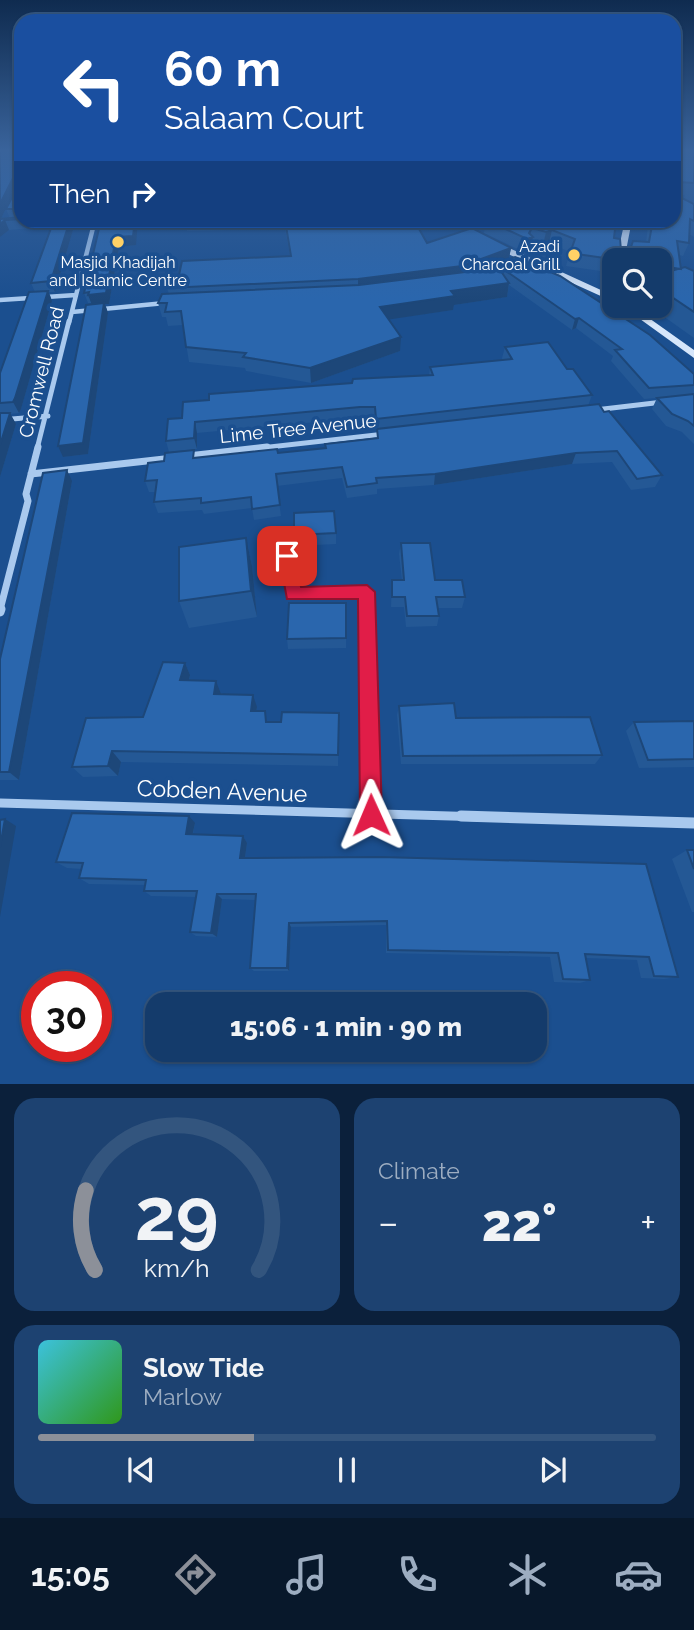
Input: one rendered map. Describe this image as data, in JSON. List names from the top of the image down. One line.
{"streets":{"street":["Cromwell Road","Lime Tree Avenue","Cobden Avenue"]},"crossings":[["Cromwell Road","Lime Tree Avenue"]],"places":["Masjid Khadijah and Islamic Centre","Azadi Charcoal Grill"],"page":{"turn":["60 m","Salaam Court"],"then":"Then","limit":"30","trip":"15:06 · 1 min · 90 m","tile":"Climate","heat":["−","22°","+"],"song":["Slow Tide","Marlow"],"tabs":"15:05","gauge":["29","km/h"]}}
